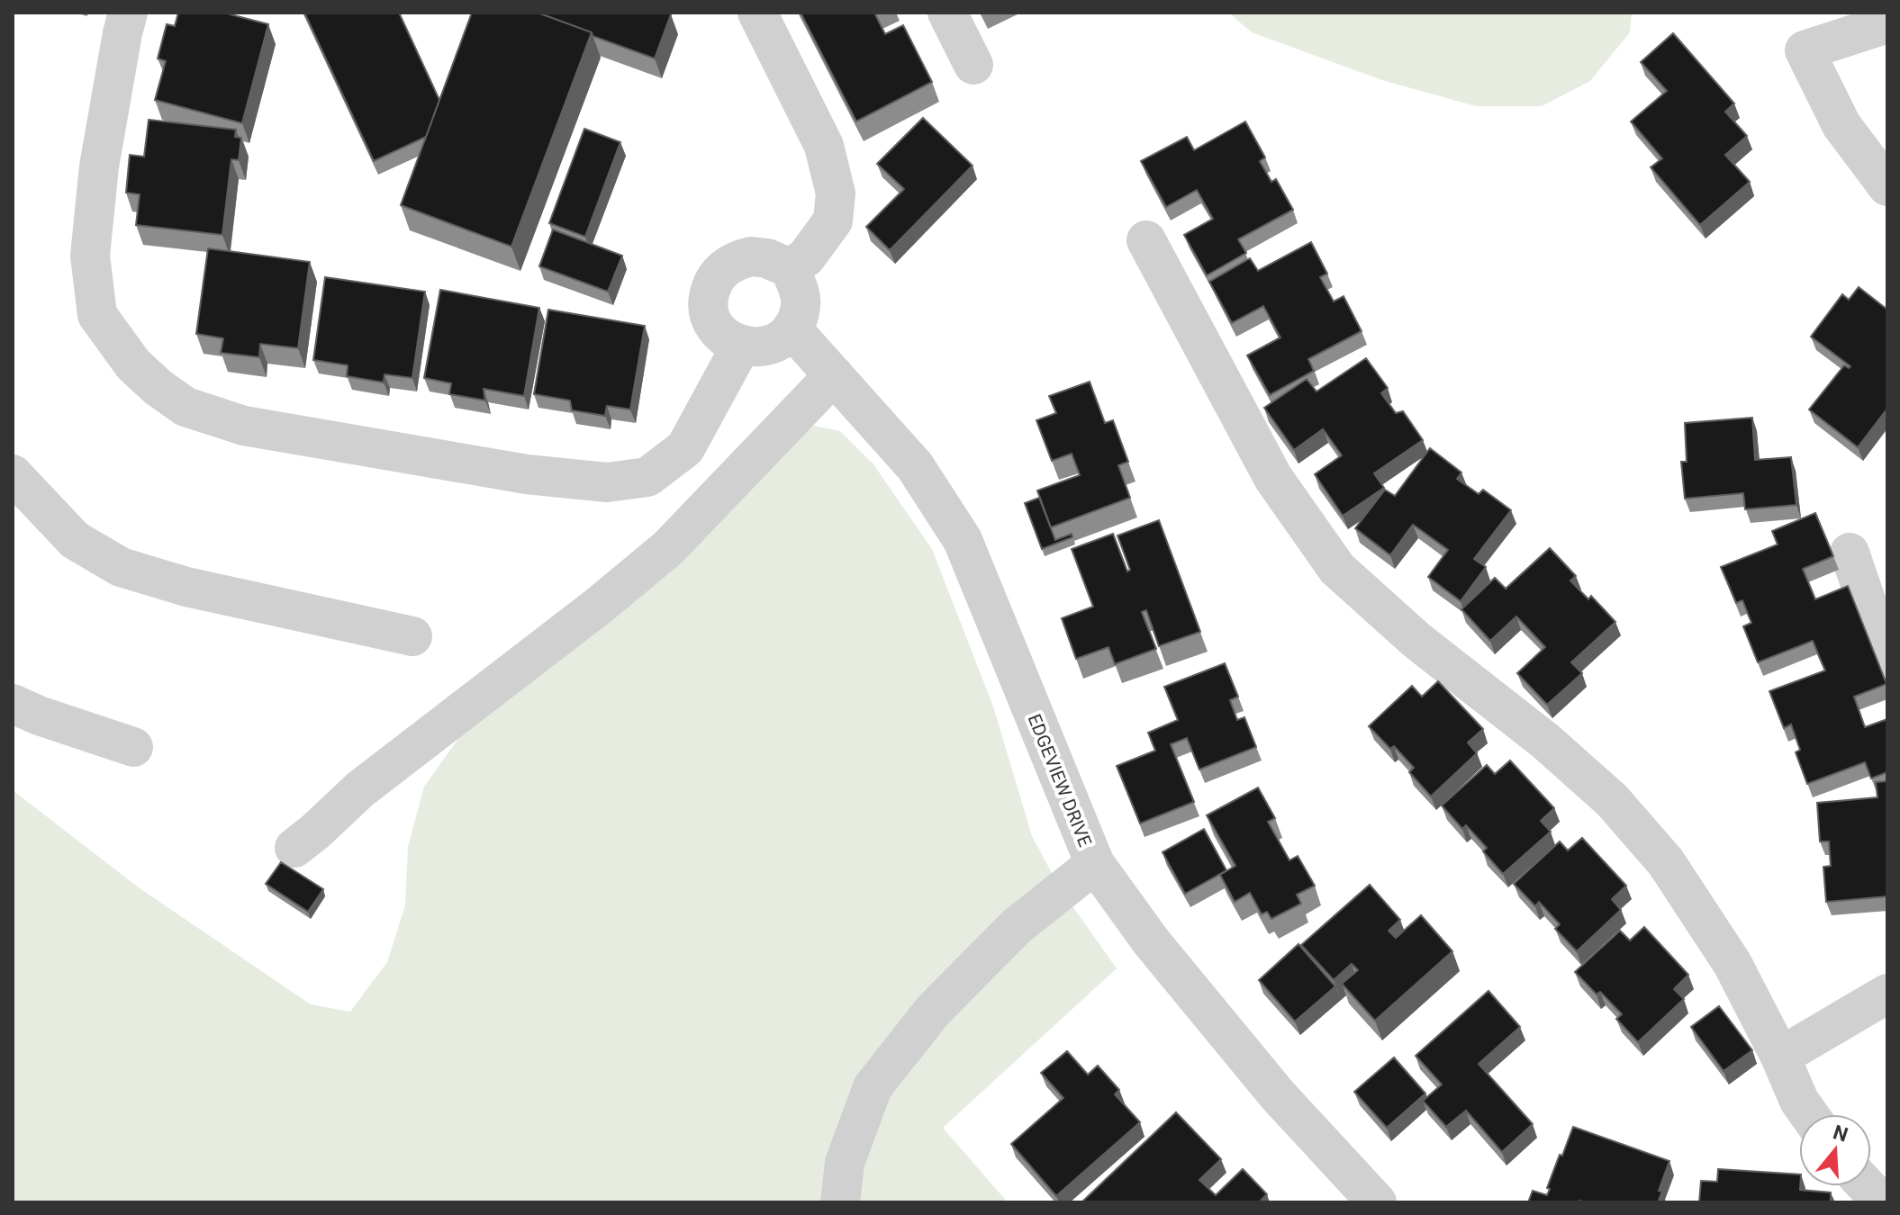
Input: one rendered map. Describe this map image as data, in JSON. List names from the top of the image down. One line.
{"streets":{"street":["EDGEVIEW DRIVE"]},"north":"top"}
